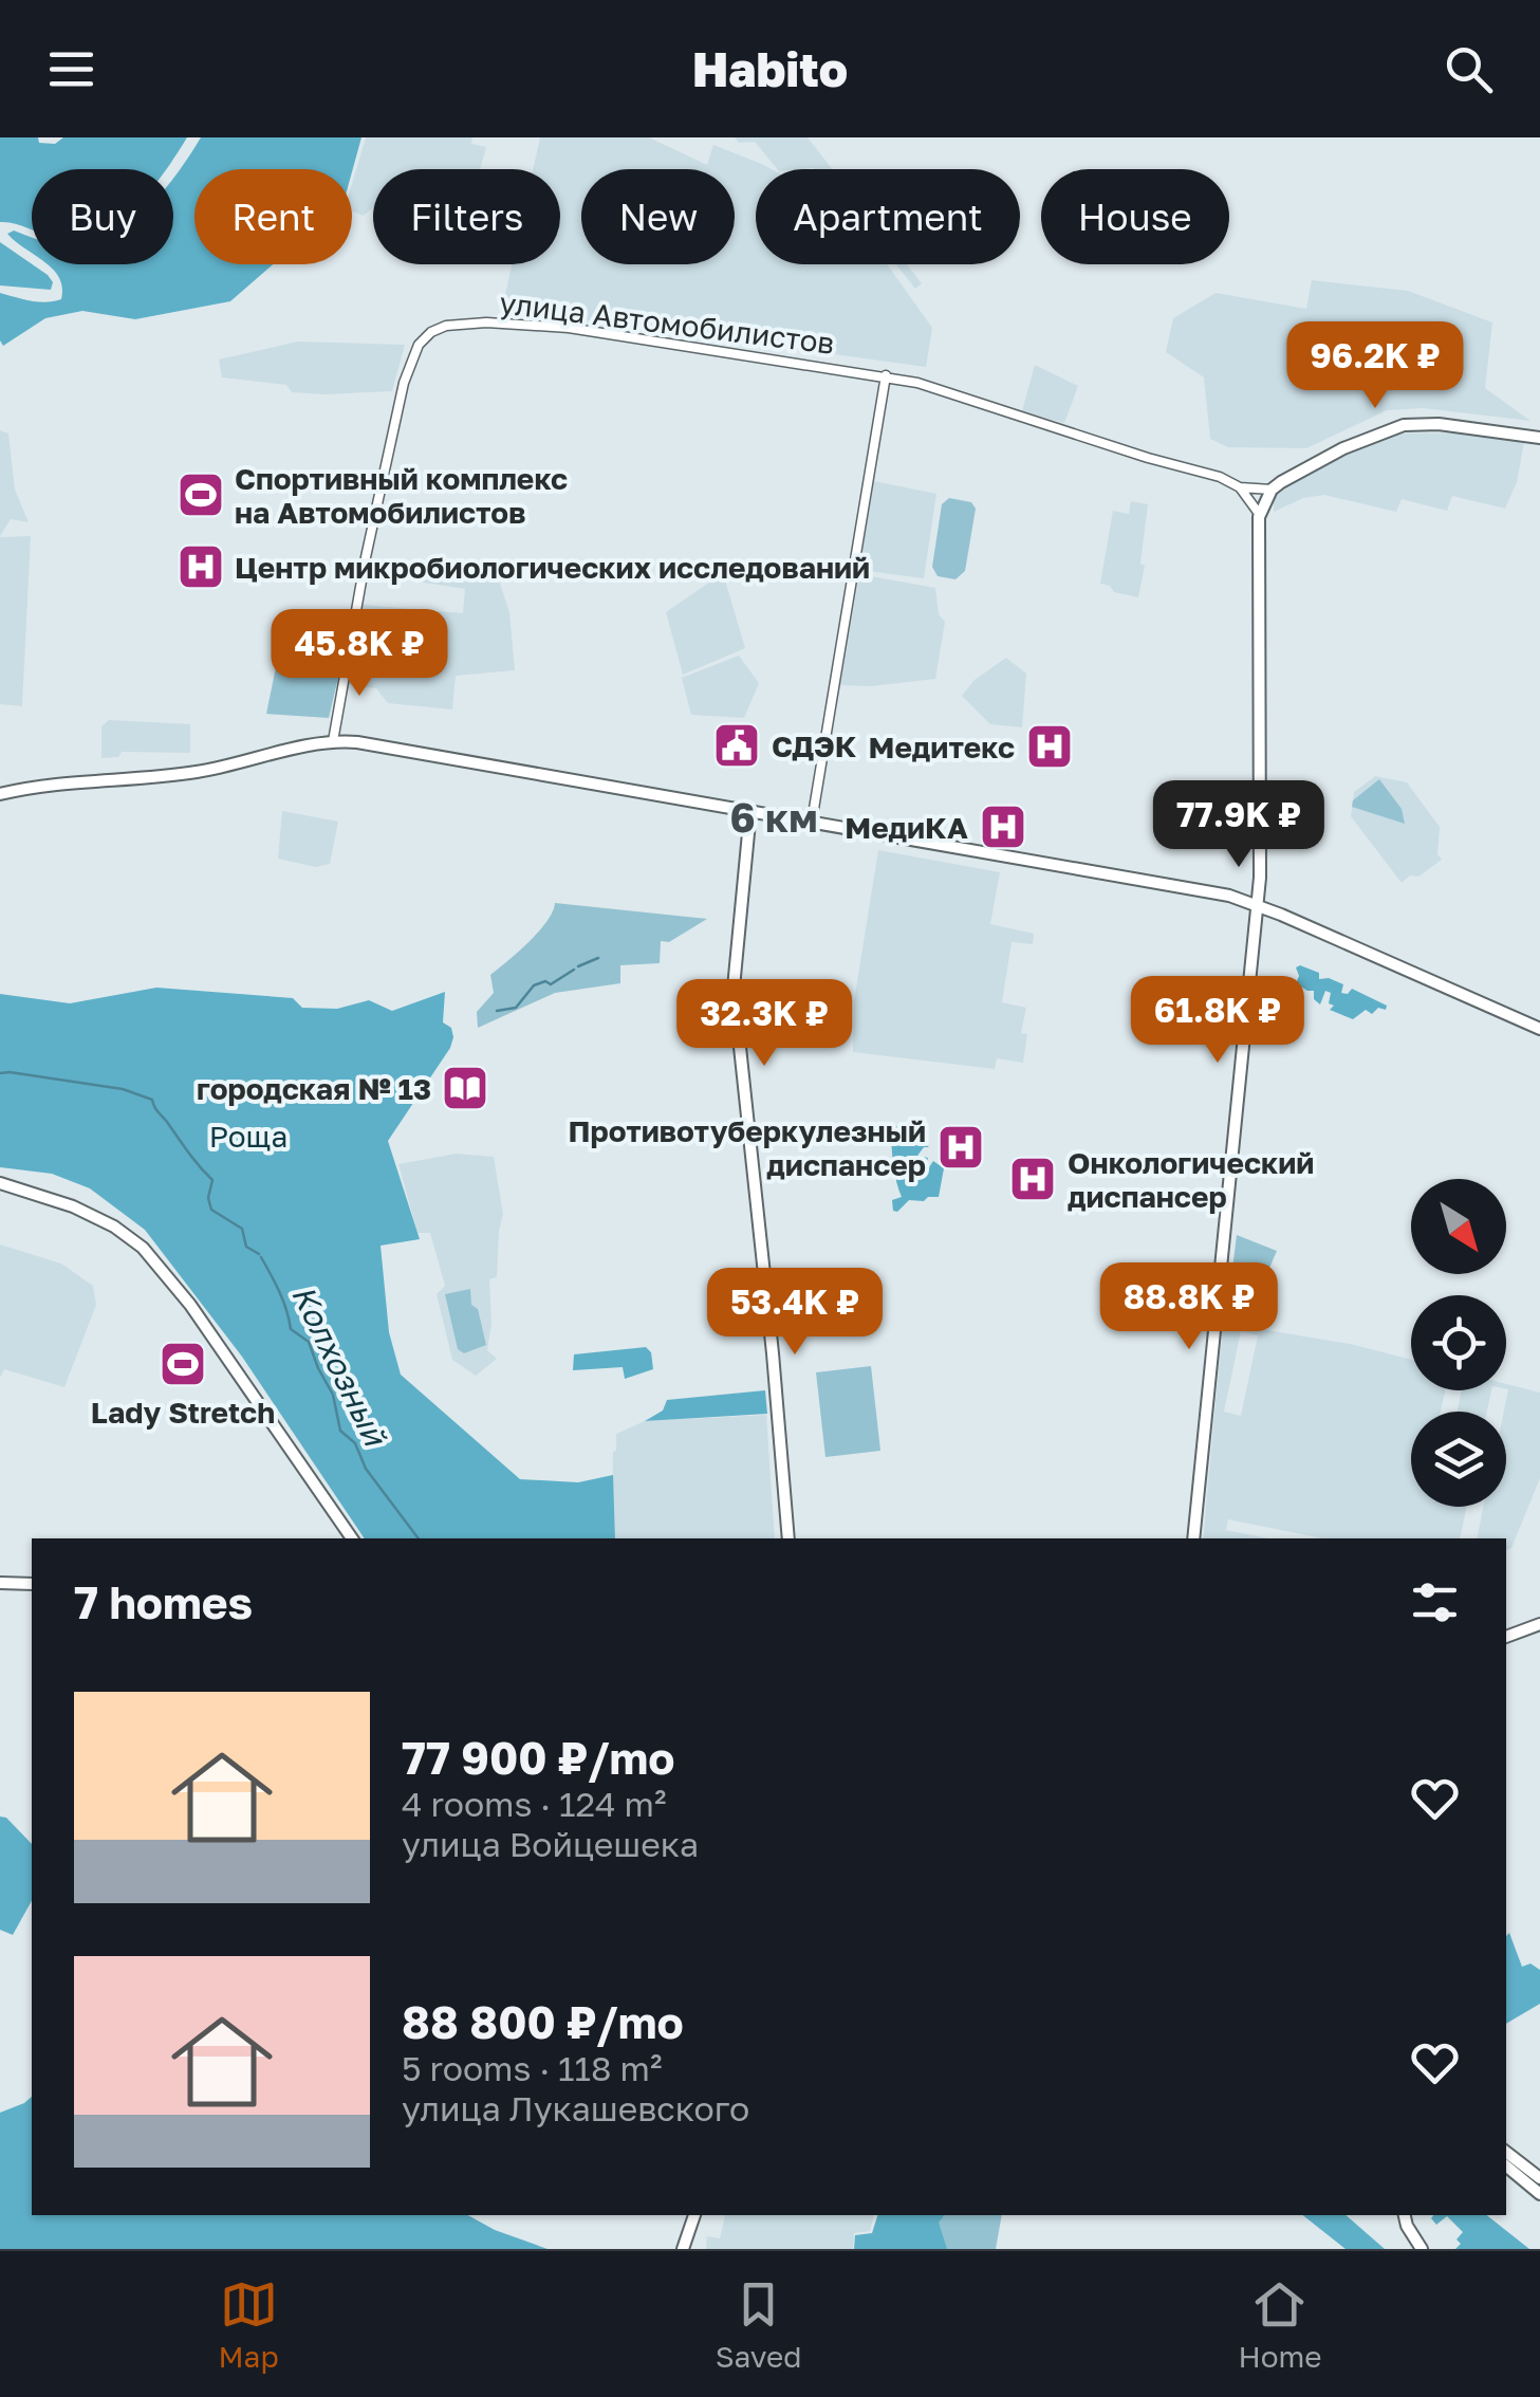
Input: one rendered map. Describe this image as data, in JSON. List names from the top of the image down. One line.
{"streets":{"street":["улица Автомобилистов"]},"districts":["6 км"],"water":["Колхозный"],"parks":["Роща"],"places":{"sports":["Спортивный комплекс на Автомобилистов","Lady Stretch"],"hospital":["Центр микробиологических исследований","Медитекс","МедиКА","Противотуберкулезный диспансер","Онкологический диспансер"],"public building":["СДЭК"],"library":["городская № 13"]},"north":"bottom right","page":{"header":"Habito","chip":["Buy","Rent","Filters","New","Apartment","House"],"price":["96.2K ₽","45.8K ₽","77.9K ₽","61.8K ₽","32.3K ₽","88.8K ₽","53.4K ₽"],"heading":"7 homes","list":[{"name":"77 900 ₽/mo","note":"4 rooms · 124 m² · улица Войцешека"},{"name":"88 800 ₽/mo","note":"5 rooms · 118 m² · улица Лукашевского"}],"tabs":["Map","Saved","Home"]}}
